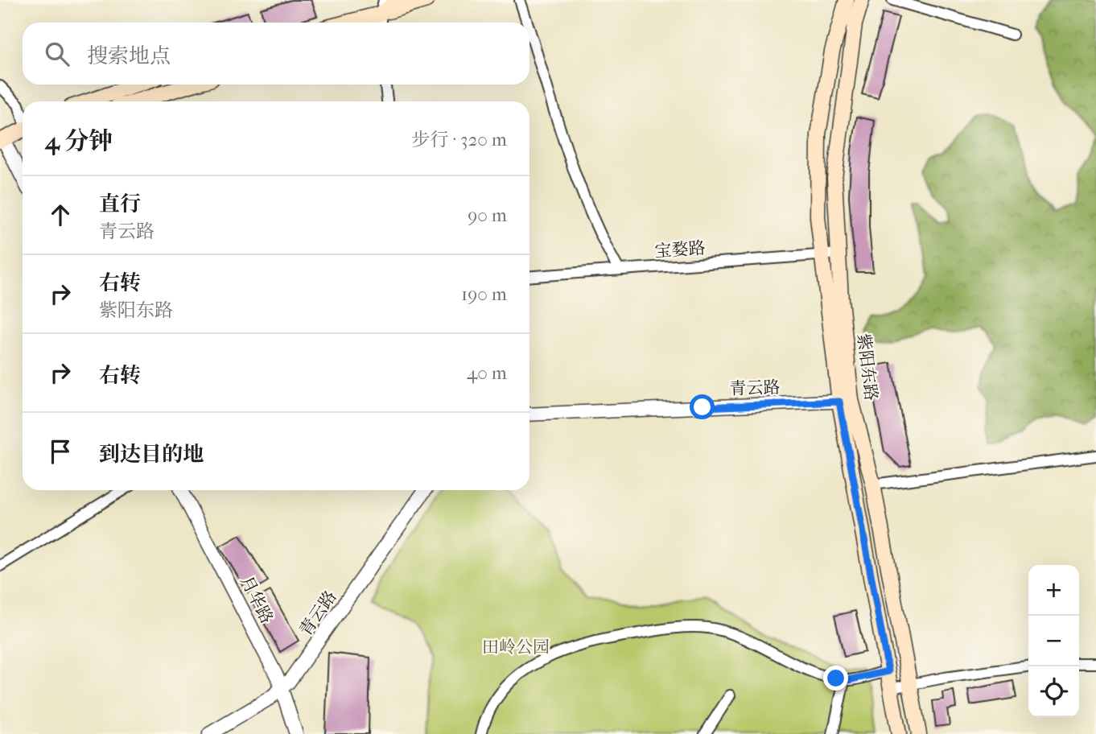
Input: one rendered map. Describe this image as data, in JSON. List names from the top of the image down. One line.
{"streets":{"main road":["紫阳东路"],"street":["宝婺路","青云路","月华路"]},"crossings":[["宝婺路","紫阳东路"],["紫阳东路","青云路"],["青云路","月华路"]],"parks":["田岭公园"],"page":{"search":"搜索地点","heading":["4 分钟","步行 · 320 m"],"list":[["直行","青云路","90 m"],["右转","紫阳东路","190 m"],["右转","40 m"],"到达目的地"],"map_buttons":["+","−"]}}
